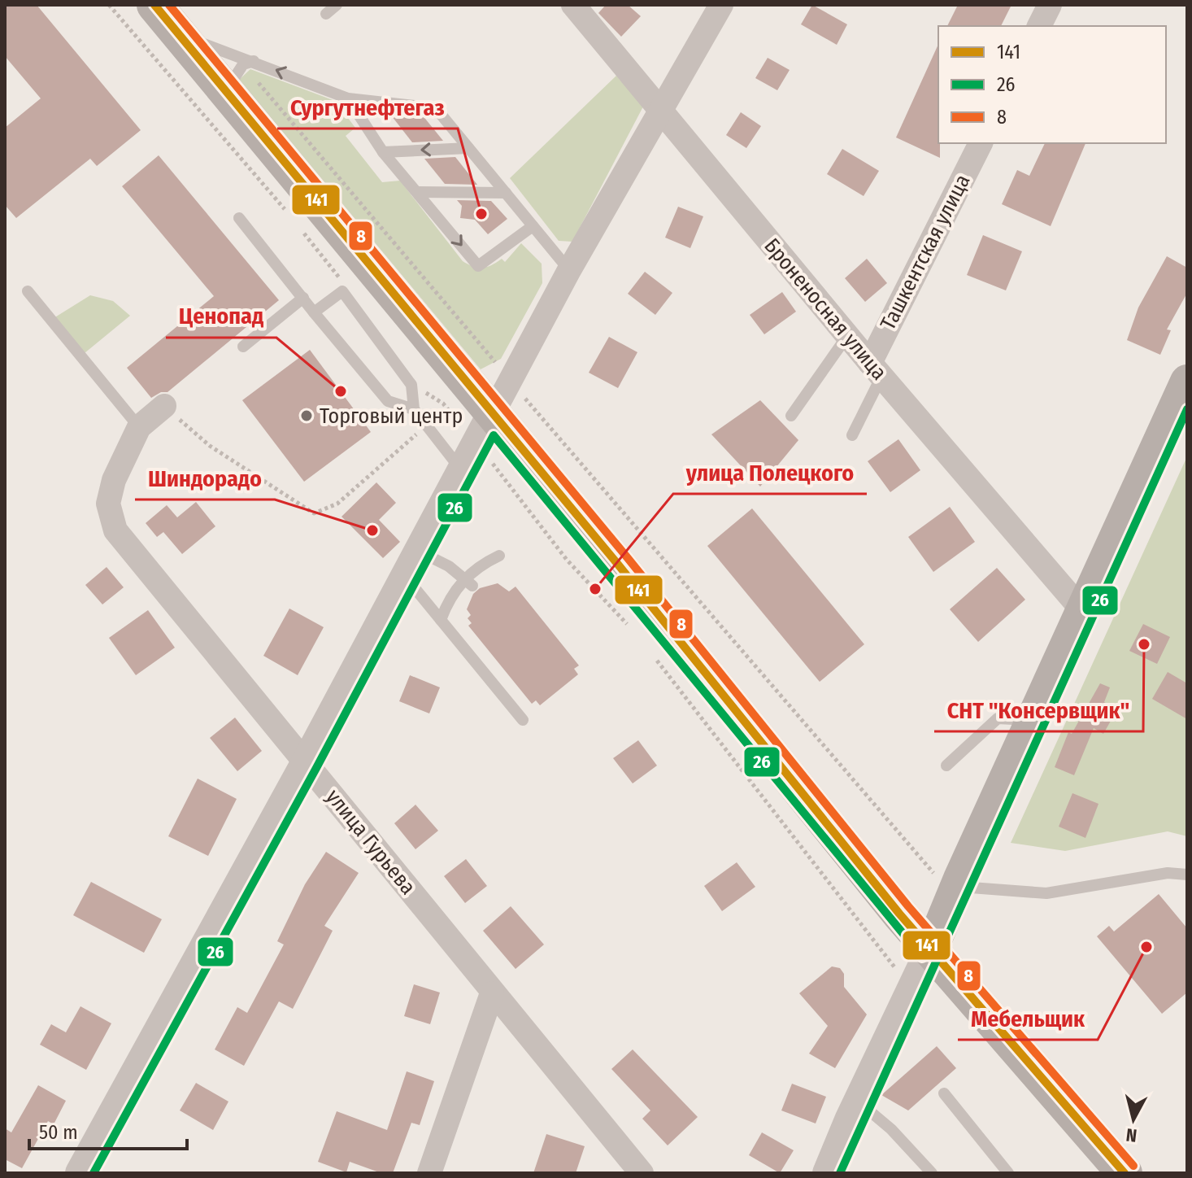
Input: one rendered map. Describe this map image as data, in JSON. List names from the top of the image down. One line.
{"streets":{"street":["Ташкентская улица","Броненосная улица","улица Гурьева"]},"crossings":[["Ташкентская улица","Броненосная улица"]],"places":["Сургутнефтегаз","Ценопад","Торговый центр","Шиндорадо","улица Полецкого","СНТ \"Консервщик\"","Мебельщик"],"lines":["transit line 141","transit line 8","transit line 26"],"legend":["141","26","8"],"scale_bar":"50 m","north":"bottom"}
